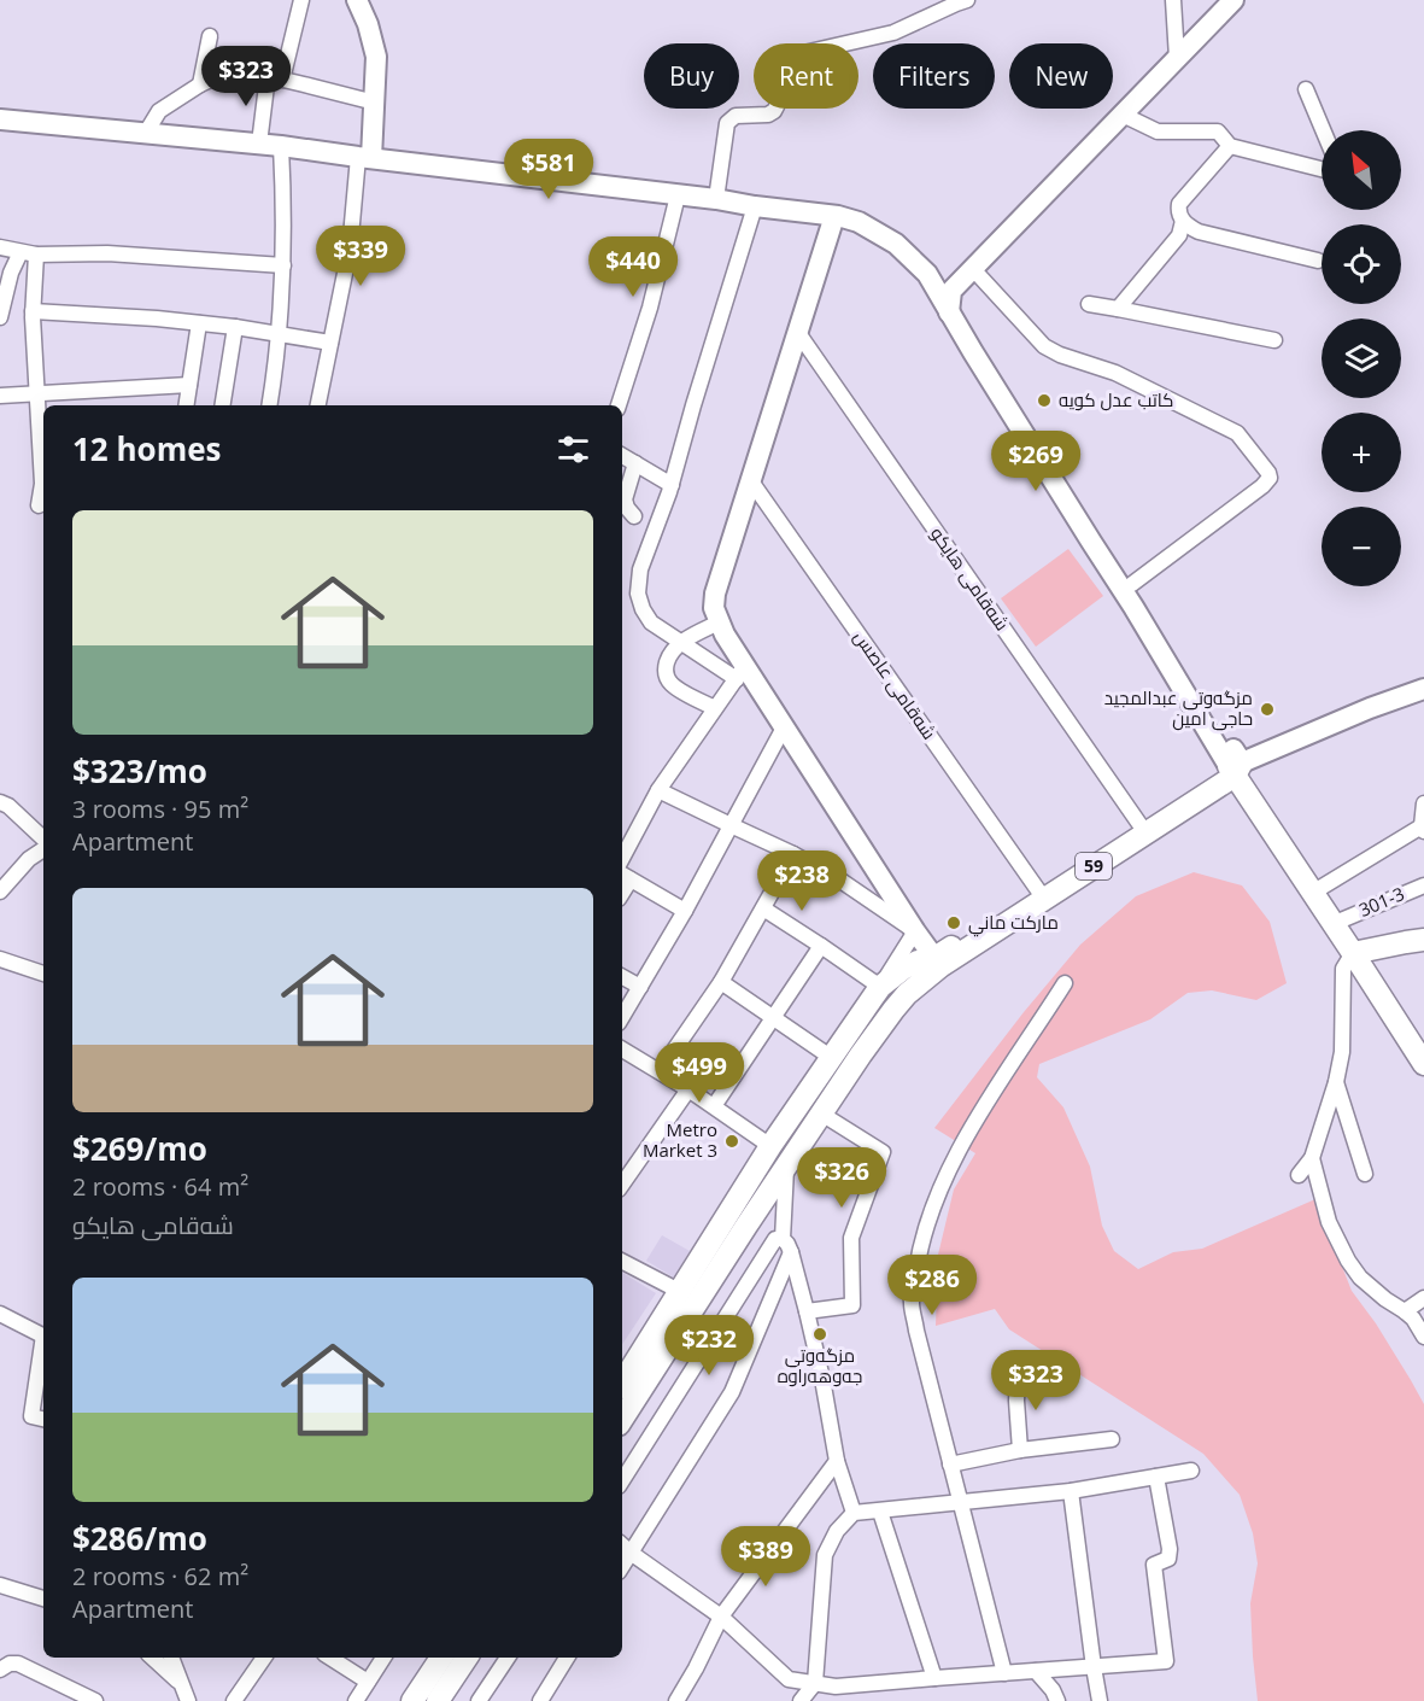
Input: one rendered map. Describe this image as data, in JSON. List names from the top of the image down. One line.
{"streets":{"main road":["59"],"street":["شه‌قامی هایكو","شه‌قامی عاصس","301-3"]},"crossings":[["شه‌قامی هایكو","59"],["شه‌قامی عاصس","59"]],"places":["كاتب عدل كويه","مزگه‌وتی عبدالمجید حاجی امین","مارکت ماني","Metro Market 3","مزگه‌وتی جه‌وهه‌راوه"],"north":"top left","page":{"chip":["Buy","Rent","Filters","New"],"price":["$323","$581","$339","$440","$269","$238","$499","$326","$286","$232","$323","$389"],"map_buttons":["+","−"],"heading":"12 homes","list":[{"name":"$323/mo","note":"3 rooms · 95 m² · Apartment"},{"name":"$269/mo","note":"2 rooms · 64 m² · شه‌قامی هایكو"},{"name":"$286/mo","note":"2 rooms · 62 m² · Apartment"}]}}
